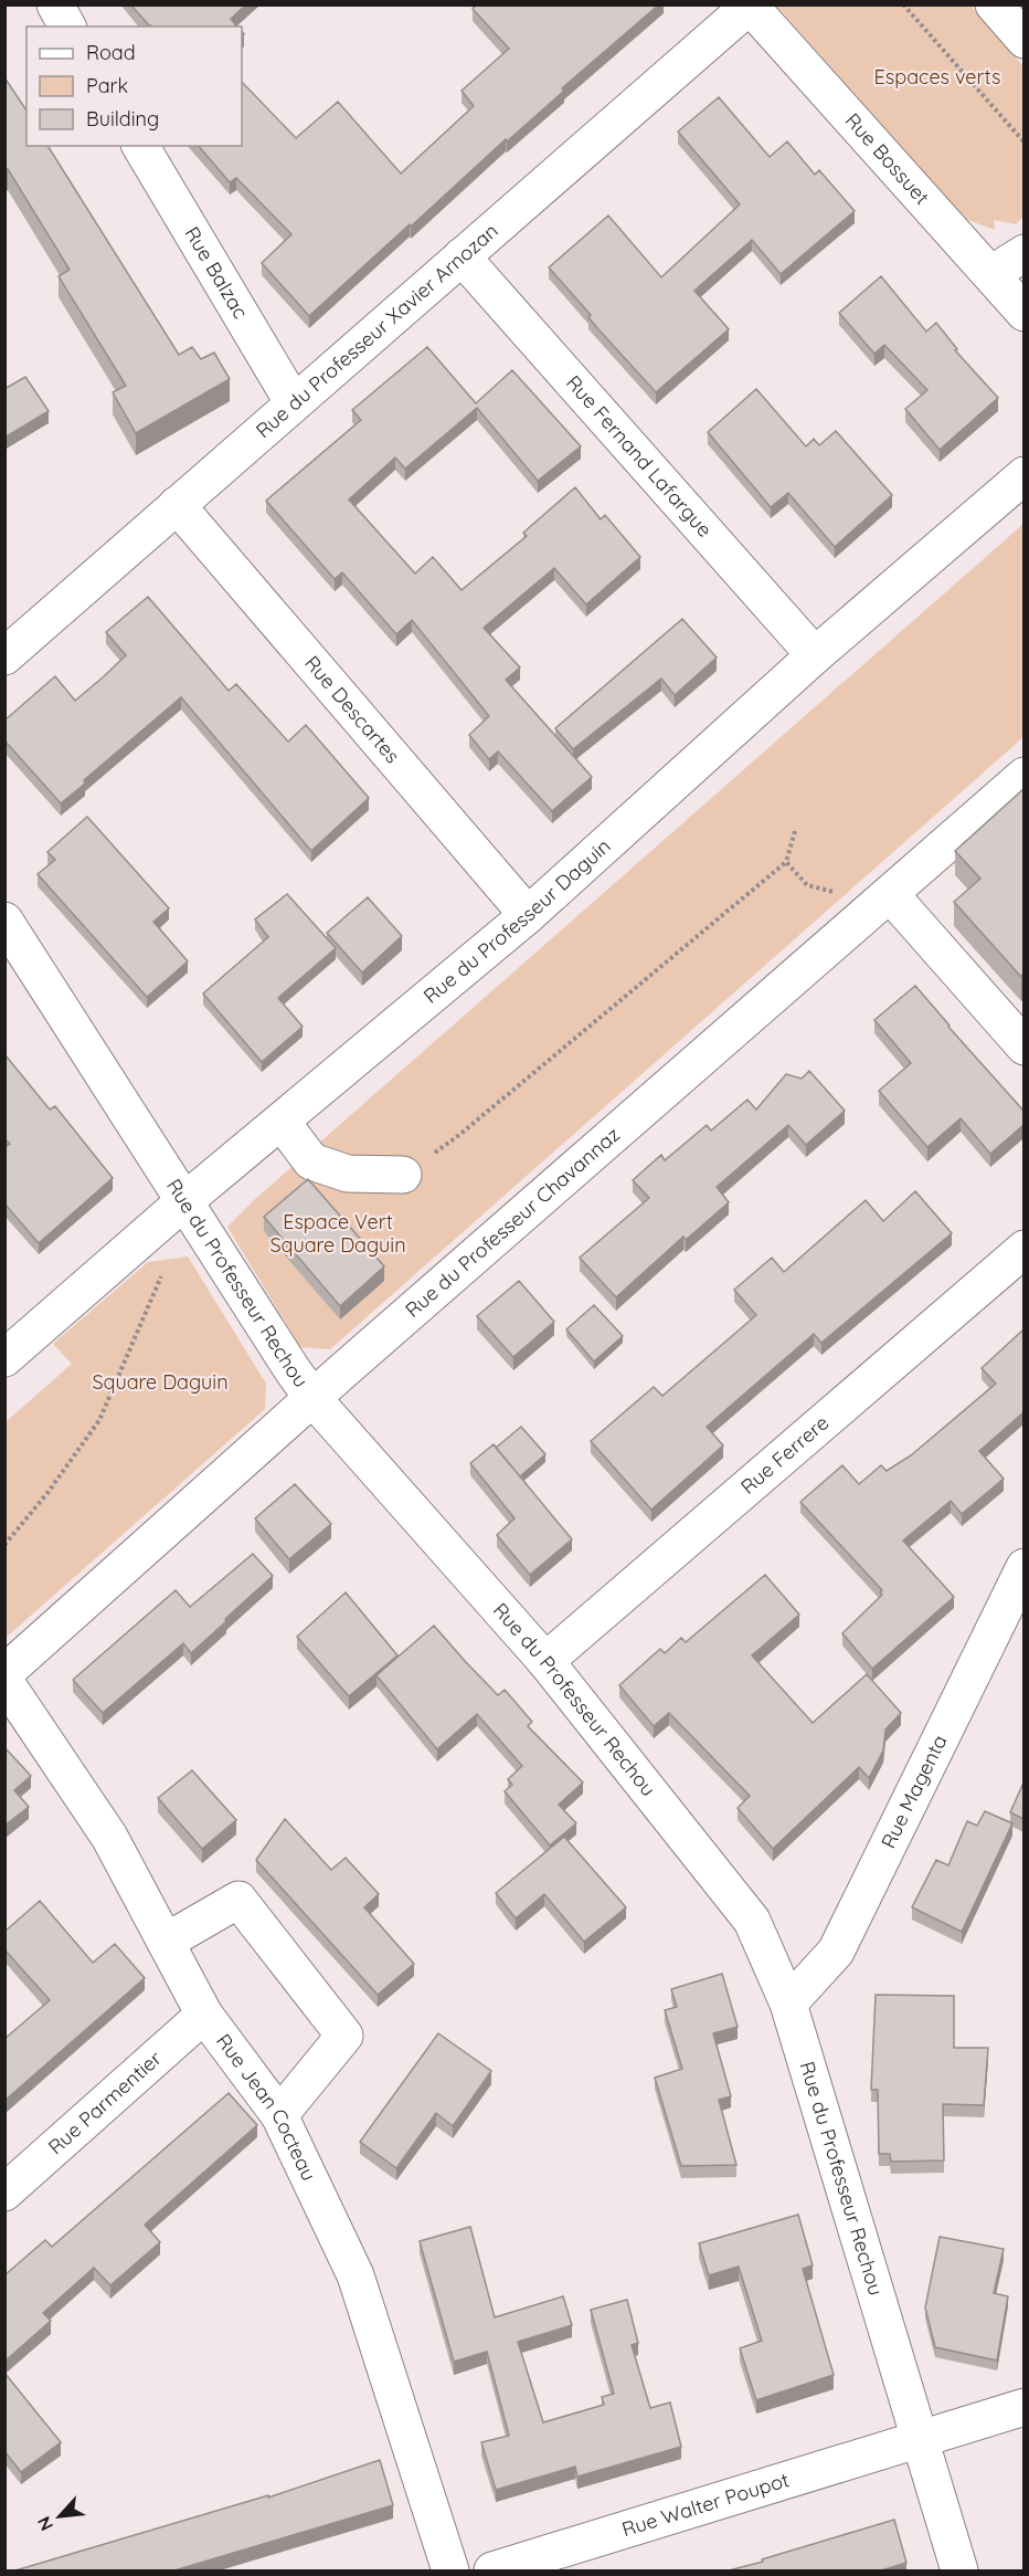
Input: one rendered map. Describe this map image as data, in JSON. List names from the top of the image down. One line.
{"streets":{"street":["Rue Bossuet","Rue Balzac","Rue du Professeur Xavier Arnozan","Rue Fernand Lafargue","Rue Descartes","Rue du Professeur Daguin","Rue du Professeur Chavannaz","Rue du Professeur Rechou","Rue Ferrere","Rue Magenta","Rue Parmentier","Rue Jean Cocteau","Rue Walter Poupot"]},"crossings":[["Rue Bossuet","Rue du Professeur Xavier Arnozan"],["Rue Balzac","Rue du Professeur Xavier Arnozan"],["Rue du Professeur Xavier Arnozan","Rue Fernand Lafargue"],["Rue du Professeur Xavier Arnozan","Rue Descartes"],["Rue Fernand Lafargue","Rue du Professeur Daguin"],["Rue Descartes","Rue du Professeur Daguin"],["Rue du Professeur Daguin","Rue du Professeur Rechou"],["Rue du Professeur Chavannaz","Rue du Professeur Rechou"],["Rue du Professeur Rechou","Rue Ferrere"],["Rue du Professeur Rechou","Rue Magenta"],["Rue du Professeur Rechou","Rue Walter Poupot"],["Rue Parmentier","Rue Jean Cocteau"]],"parks":["Espaces verts","Espace Vert Square Daguin","Square Daguin"],"legend":["Road","Park","Building"],"north":"bottom left"}
